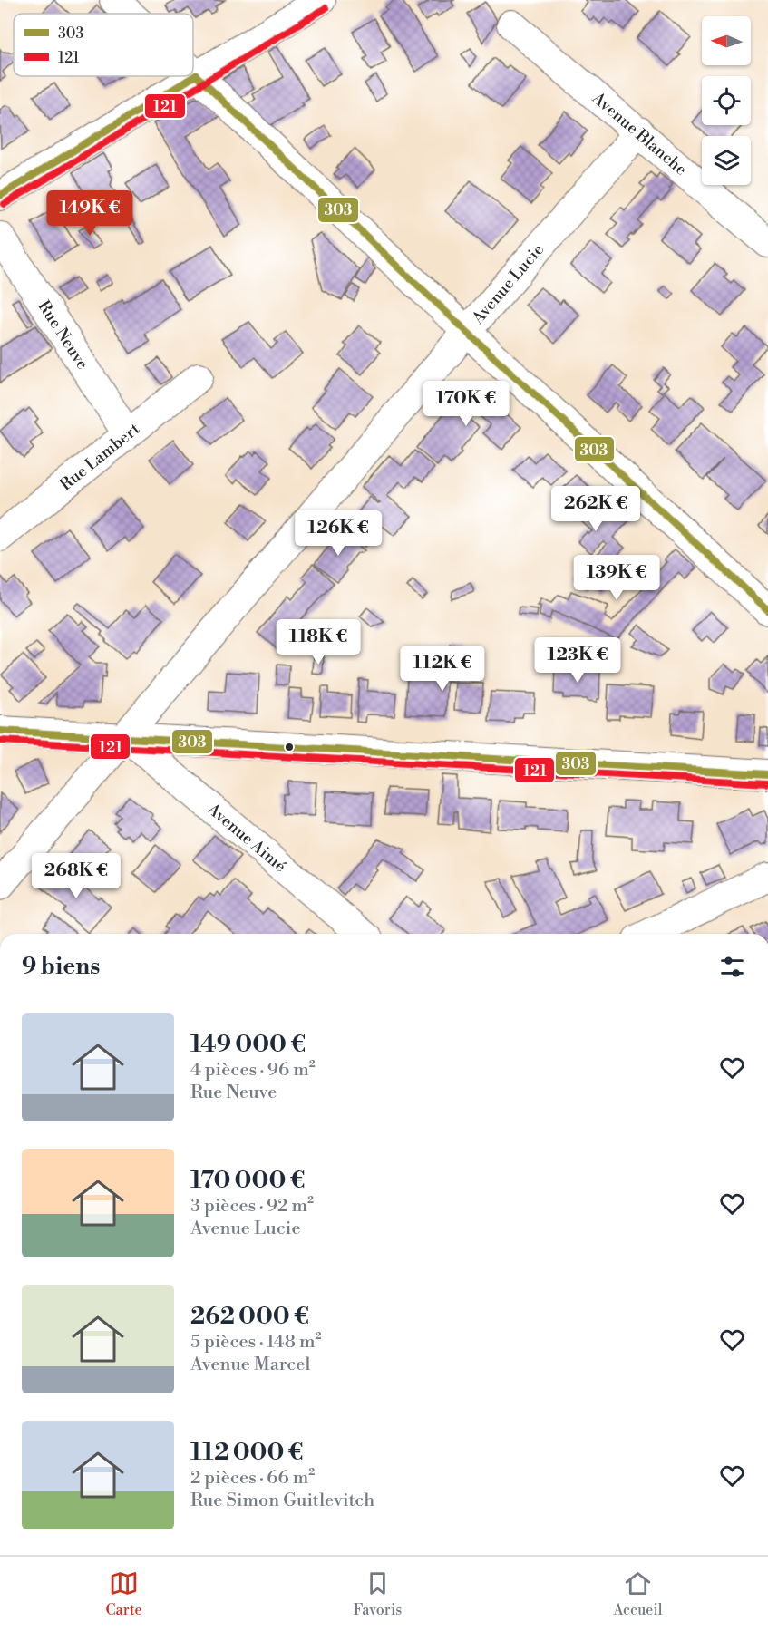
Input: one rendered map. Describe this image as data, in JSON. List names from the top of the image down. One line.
{"streets":{"street":["Avenue Blanche","Avenue Lucie","Rue Neuve","Rue Lambert","Avenue Aimé"]},"crossings":[["Avenue Blanche","Avenue Lucie"],["Avenue Lucie","Avenue Aimé"],["Rue Neuve","Rue Lambert"]],"lines":["transit line 121","transit line 303"],"legend":["303","121"],"north":"left","page":{"price":["149K €","170K €","262K €","126K €","139K €","118K €","123K €","112K €","268K €"],"heading":"9 biens","list":[{"name":"149 000 €","note":"4 pièces · 96 m² · Rue Neuve"},{"name":"170 000 €","note":"3 pièces · 92 m² · Avenue Lucie"},{"name":"262 000 €","note":"5 pièces · 148 m² · Avenue Marcel"},{"name":"112 000 €","note":"2 pièces · 66 m² · Rue Simon Guitlevitch"}],"tabs":["Carte","Favoris","Accueil"]}}
